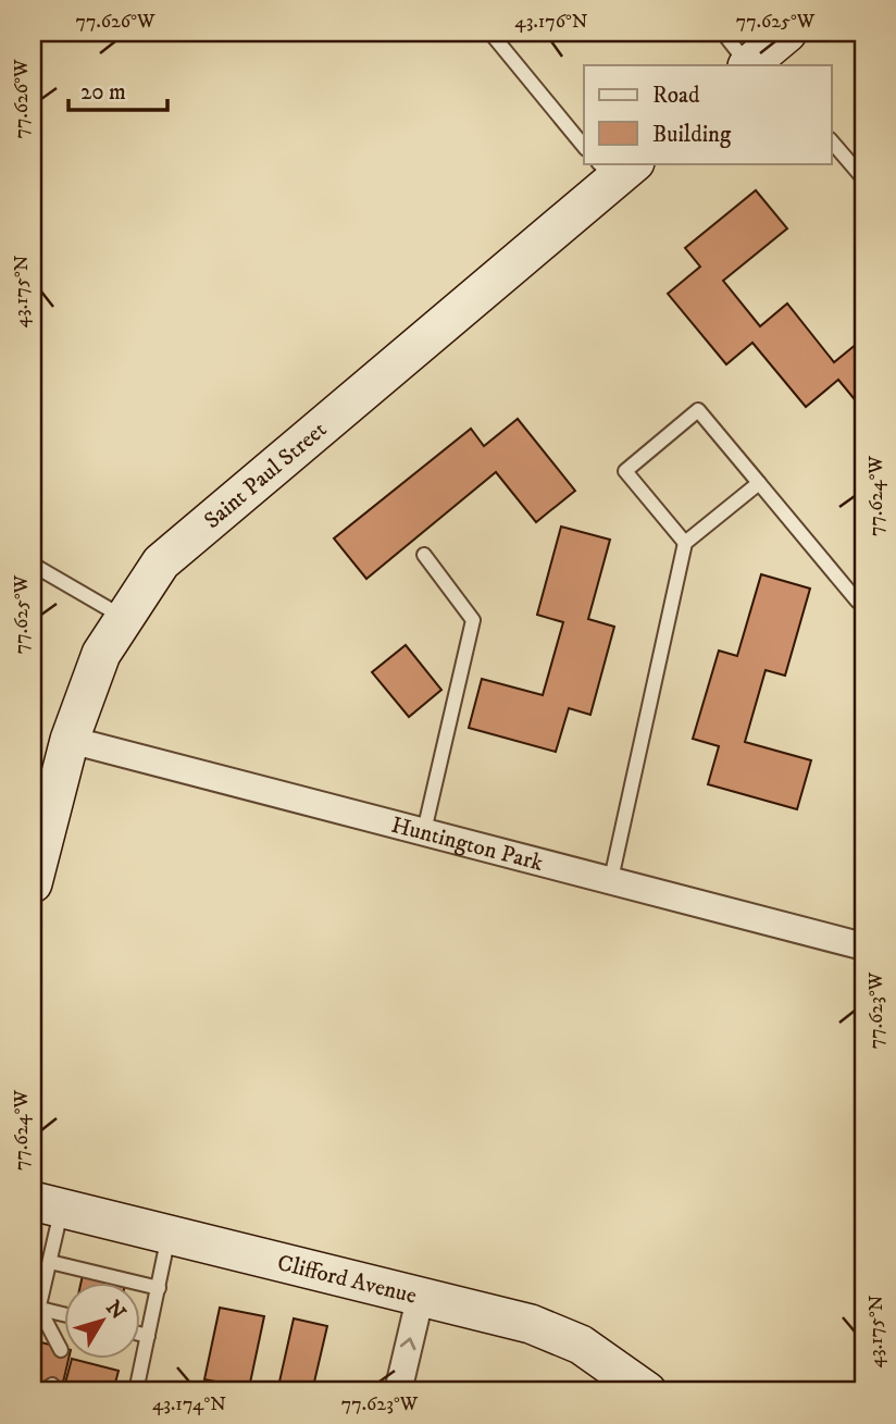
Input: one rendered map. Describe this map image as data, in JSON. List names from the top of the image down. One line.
{"streets":{"main road":["Saint Paul Street","Clifford Avenue"],"street":["Huntington Park"]},"crossings":[["Saint Paul Street","Huntington Park"]],"legend":["Road","Building"],"scale_bar":"20 m","north":"top right","coordinates":["77.626°W","43.176°N","77.625°W","43.175°N","77.624°W","77.623°W","43.174°N"]}
